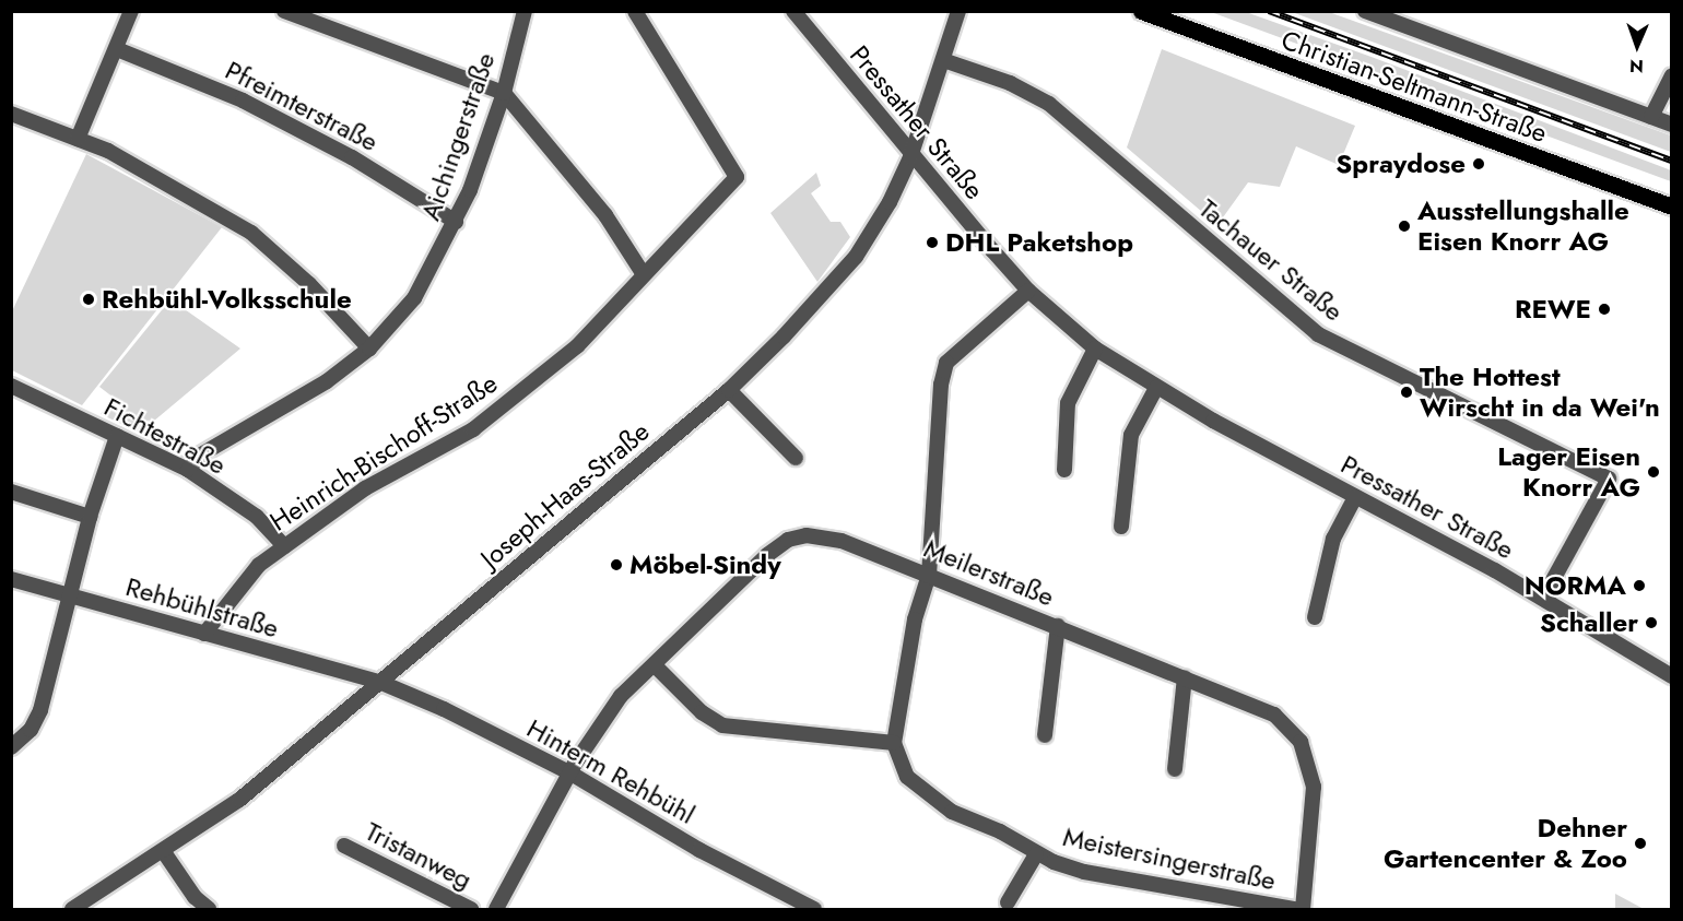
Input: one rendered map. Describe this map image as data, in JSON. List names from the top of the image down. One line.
{"streets":{"main road":["Christian-Seltmann-Straße"],"street":["Pfreimterstraße","Pressather Straße","Aichingerstraße","Tachauer Straße","Fichtestraße","Heinrich-Bischoff-Straße","Joseph-Haas-Straße","Meilerstraße","Rehbühlstraße","Hinterm Rehbühl","Tristanweg","Meistersingerstraße"]},"crossings":[["Pfreimterstraße","Aichingerstraße"],["Pressather Straße","Tachauer Straße"],["Pressather Straße","Joseph-Haas-Straße"],["Aichingerstraße","Fichtestraße"],["Tachauer Straße","Joseph-Haas-Straße"],["Fichtestraße","Heinrich-Bischoff-Straße"],["Heinrich-Bischoff-Straße","Rehbühlstraße"],["Joseph-Haas-Straße","Rehbühlstraße"],["Joseph-Haas-Straße","Hinterm Rehbühl"],["Meilerstraße","Hinterm Rehbühl"],["Rehbühlstraße","Hinterm Rehbühl"]],"places":["Spraydose","Ausstellungshalle Eisen Knorr AG","DHL Paketshop","Rehbühl-Volksschule","REWE","The Hottest Wirscht in da Wei'n","Lager Eisen Knorr AG","Möbel-Sindy","NORMA","Schaller","Dehner Gartencenter & Zoo"],"north":"bottom"}
